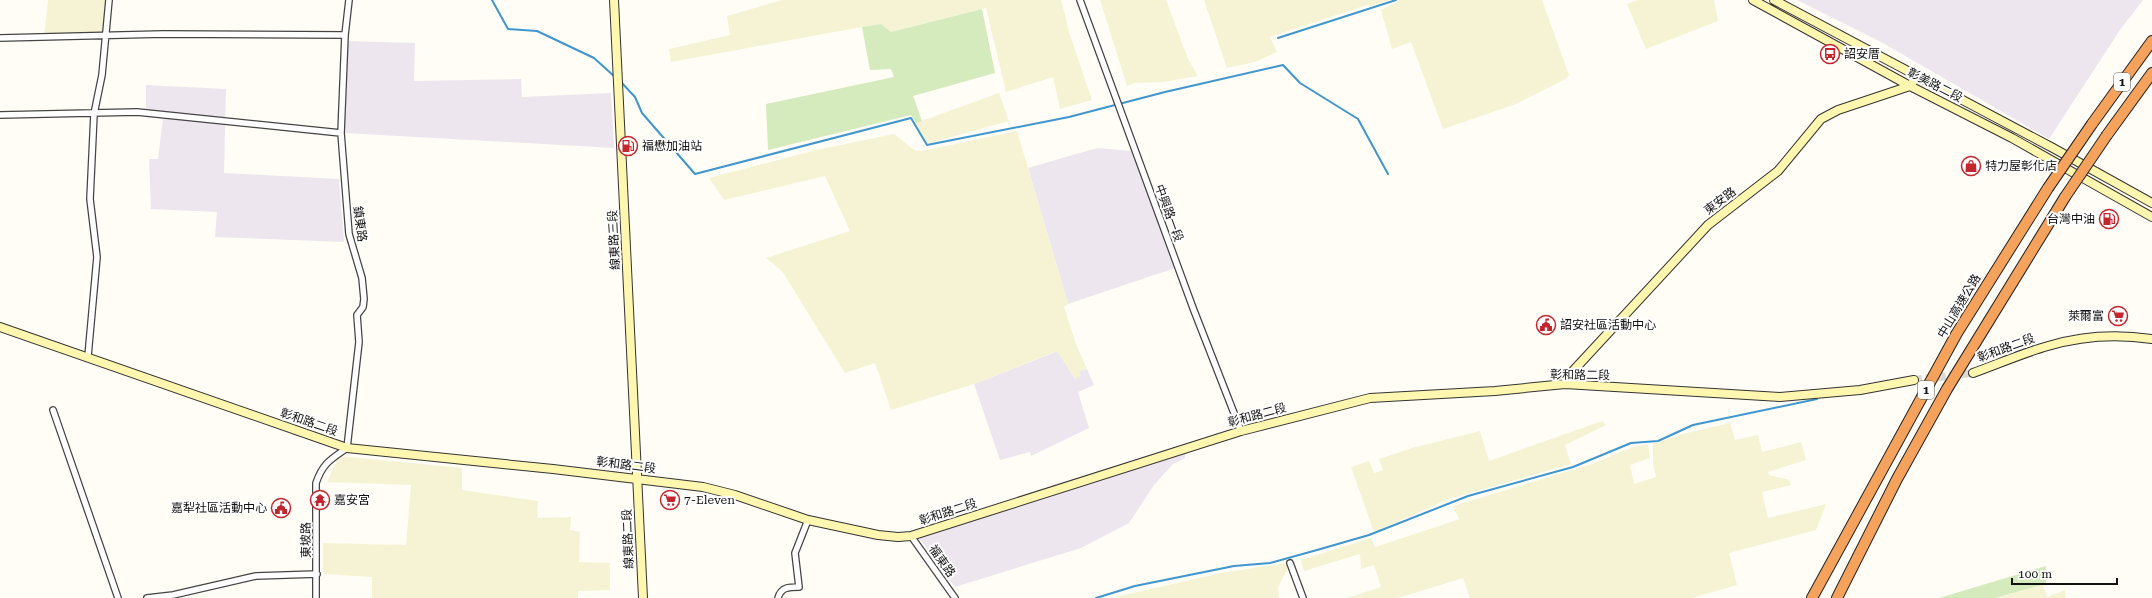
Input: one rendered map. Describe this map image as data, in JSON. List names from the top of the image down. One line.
{"streets":{"highway":["1","中山高速公路"],"main road":["彰美路二段","東安路","線東路三段","彰和路二段","線東路二段"],"street":["中興路一段","鎮東路","東坡路","福東路"]},"crossings":[["彰美路二段","東安路"],["東安路","彰和路二段"],["中興路一段","彰和路二段"],["鎮東路","彰和路二段"],["鎮東路","東坡路"],["線東路三段","彰和路二段"],["線東路三段","線東路二段"],["彰和路二段","線東路二段"],["彰和路二段","東坡路"],["彰和路二段","福東路"]],"places":{"bus stop":["詔安厝"],"fuel station":["福懋加油站","台灣中油"],"shop":["特力屋彰化店"],"supermarket":["萊爾富","7-Eleven"],"public building":["詔安社區活動中心","嘉犁社區活動中心"],"temple":["嘉安宮"]},"scale_bar":"100 m"}
